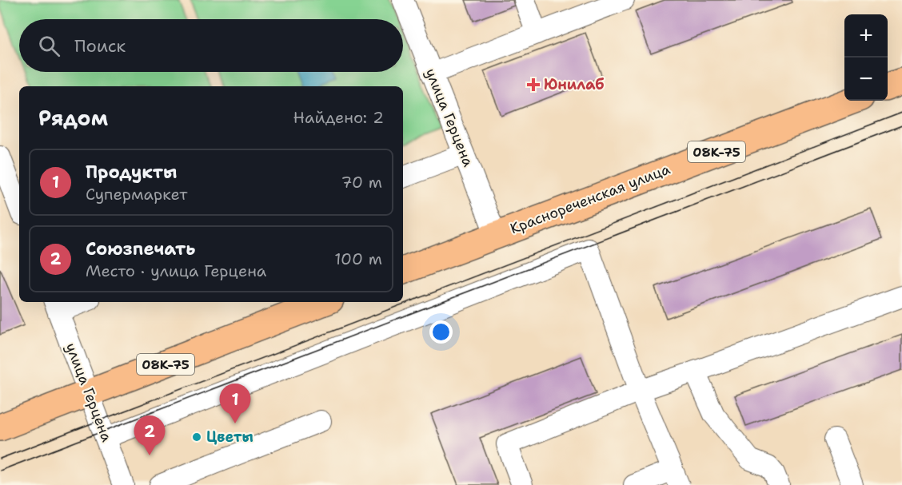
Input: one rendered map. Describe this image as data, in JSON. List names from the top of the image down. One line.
{"streets":{"main road":["08К-75","Краснореченская улица"],"street":["улица Герцена"]},"crossings":[["улица Герцена","08К-75"],["улица Герцена","Краснореченская улица"]],"places":{"health":["Юнилаб"],"other":["Цветы"]},"page":{"map_buttons":["+","−"],"search":"Поиск","heading":["Рядом","Найдено: 2"],"list":[{"mark":"1","name":"Продукты","note":"Супермаркет","value":"70 m"},{"mark":"2","name":"Союзпечать","note":"Место · улица Герцена","value":"100 m"}],"pins":["1","2"]}}
